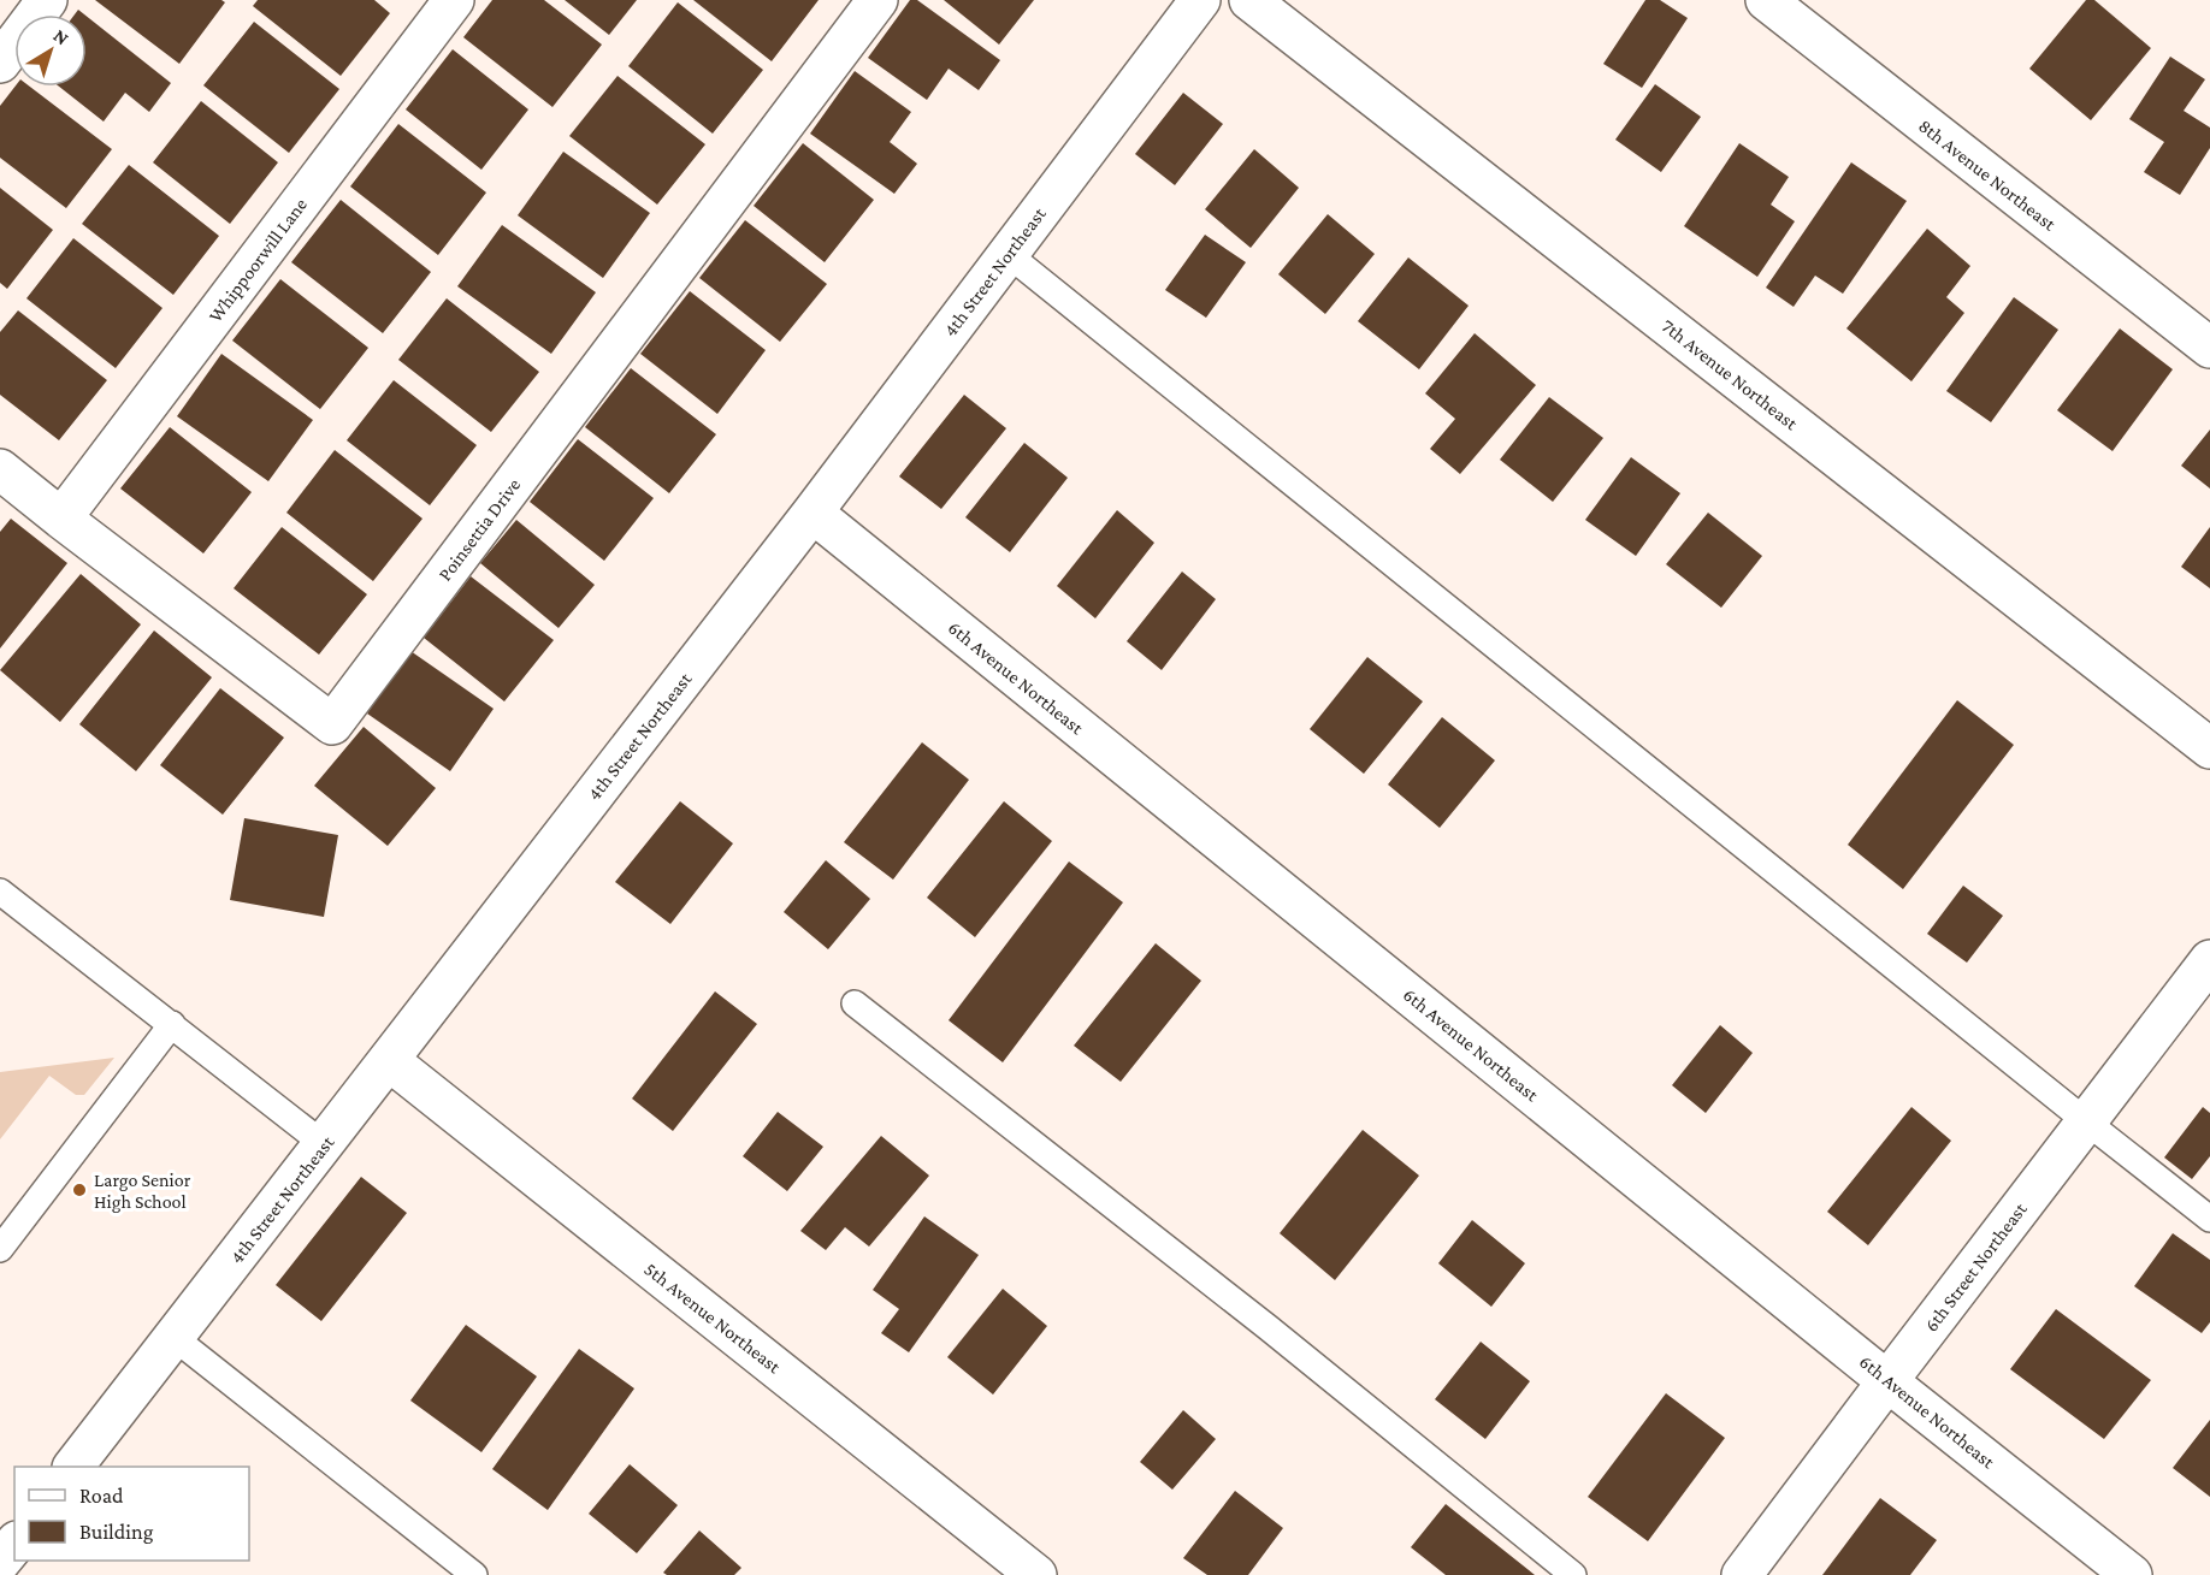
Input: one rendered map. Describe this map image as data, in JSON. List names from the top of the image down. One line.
{"streets":{"street":["8th Avenue Northeast","Whippoorwill Lane","4th Street Northeast","7th Avenue Northeast","Poinsettia Drive","6th Avenue Northeast","6th Street Northeast","5th Avenue Northeast"]},"crossings":[["Whippoorwill Lane","Poinsettia Drive"],["4th Street Northeast","6th Avenue Northeast"],["4th Street Northeast","5th Avenue Northeast"],["6th Avenue Northeast","6th Street Northeast"]],"places":["Largo Senior High School"],"legend":["Road","Building"],"north":"top right"}
